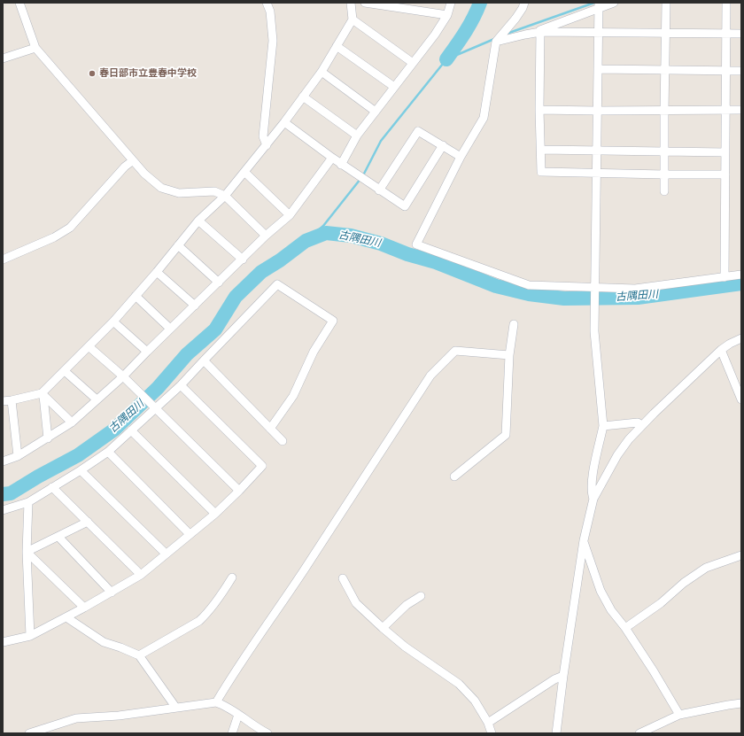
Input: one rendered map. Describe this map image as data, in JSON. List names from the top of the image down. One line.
{"water":["古隅田川"],"places":["春日部市立豊春中学校"]}
